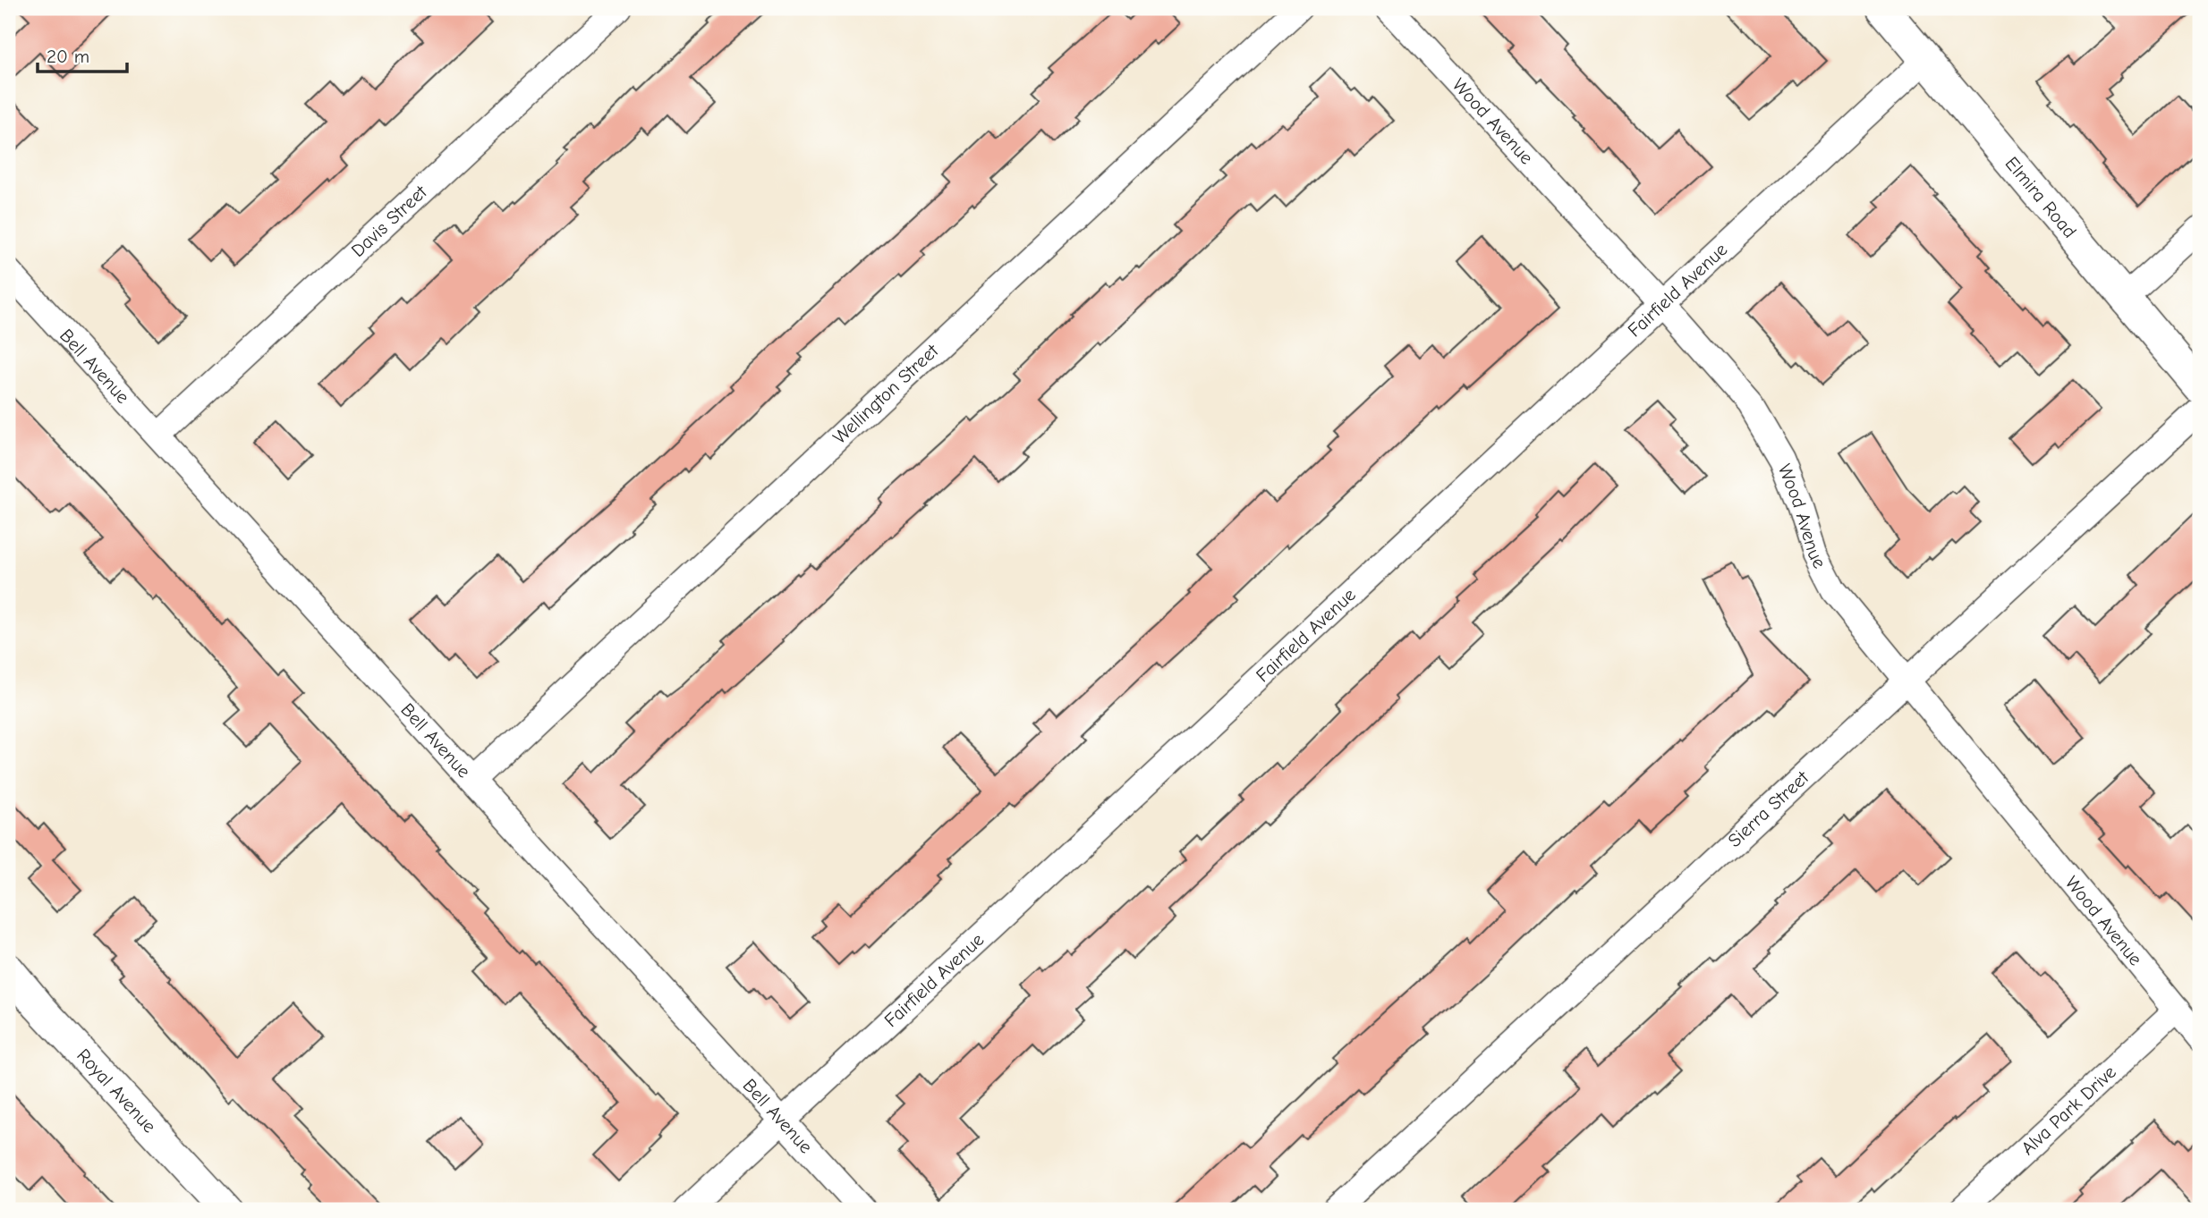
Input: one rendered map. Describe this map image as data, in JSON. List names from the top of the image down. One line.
{"streets":{"street":["Wood Avenue","Elmira Road","Davis Street","Fairfield Avenue","Bell Avenue","Wellington Street","Sierra Street","Royal Avenue","Alva Park Drive"]},"crossings":[["Wood Avenue","Fairfield Avenue"],["Wood Avenue","Sierra Street"],["Wood Avenue","Alva Park Drive"],["Elmira Road","Fairfield Avenue"],["Davis Street","Bell Avenue"],["Fairfield Avenue","Bell Avenue"],["Bell Avenue","Wellington Street"]],"scale_bar":"20 m"}
